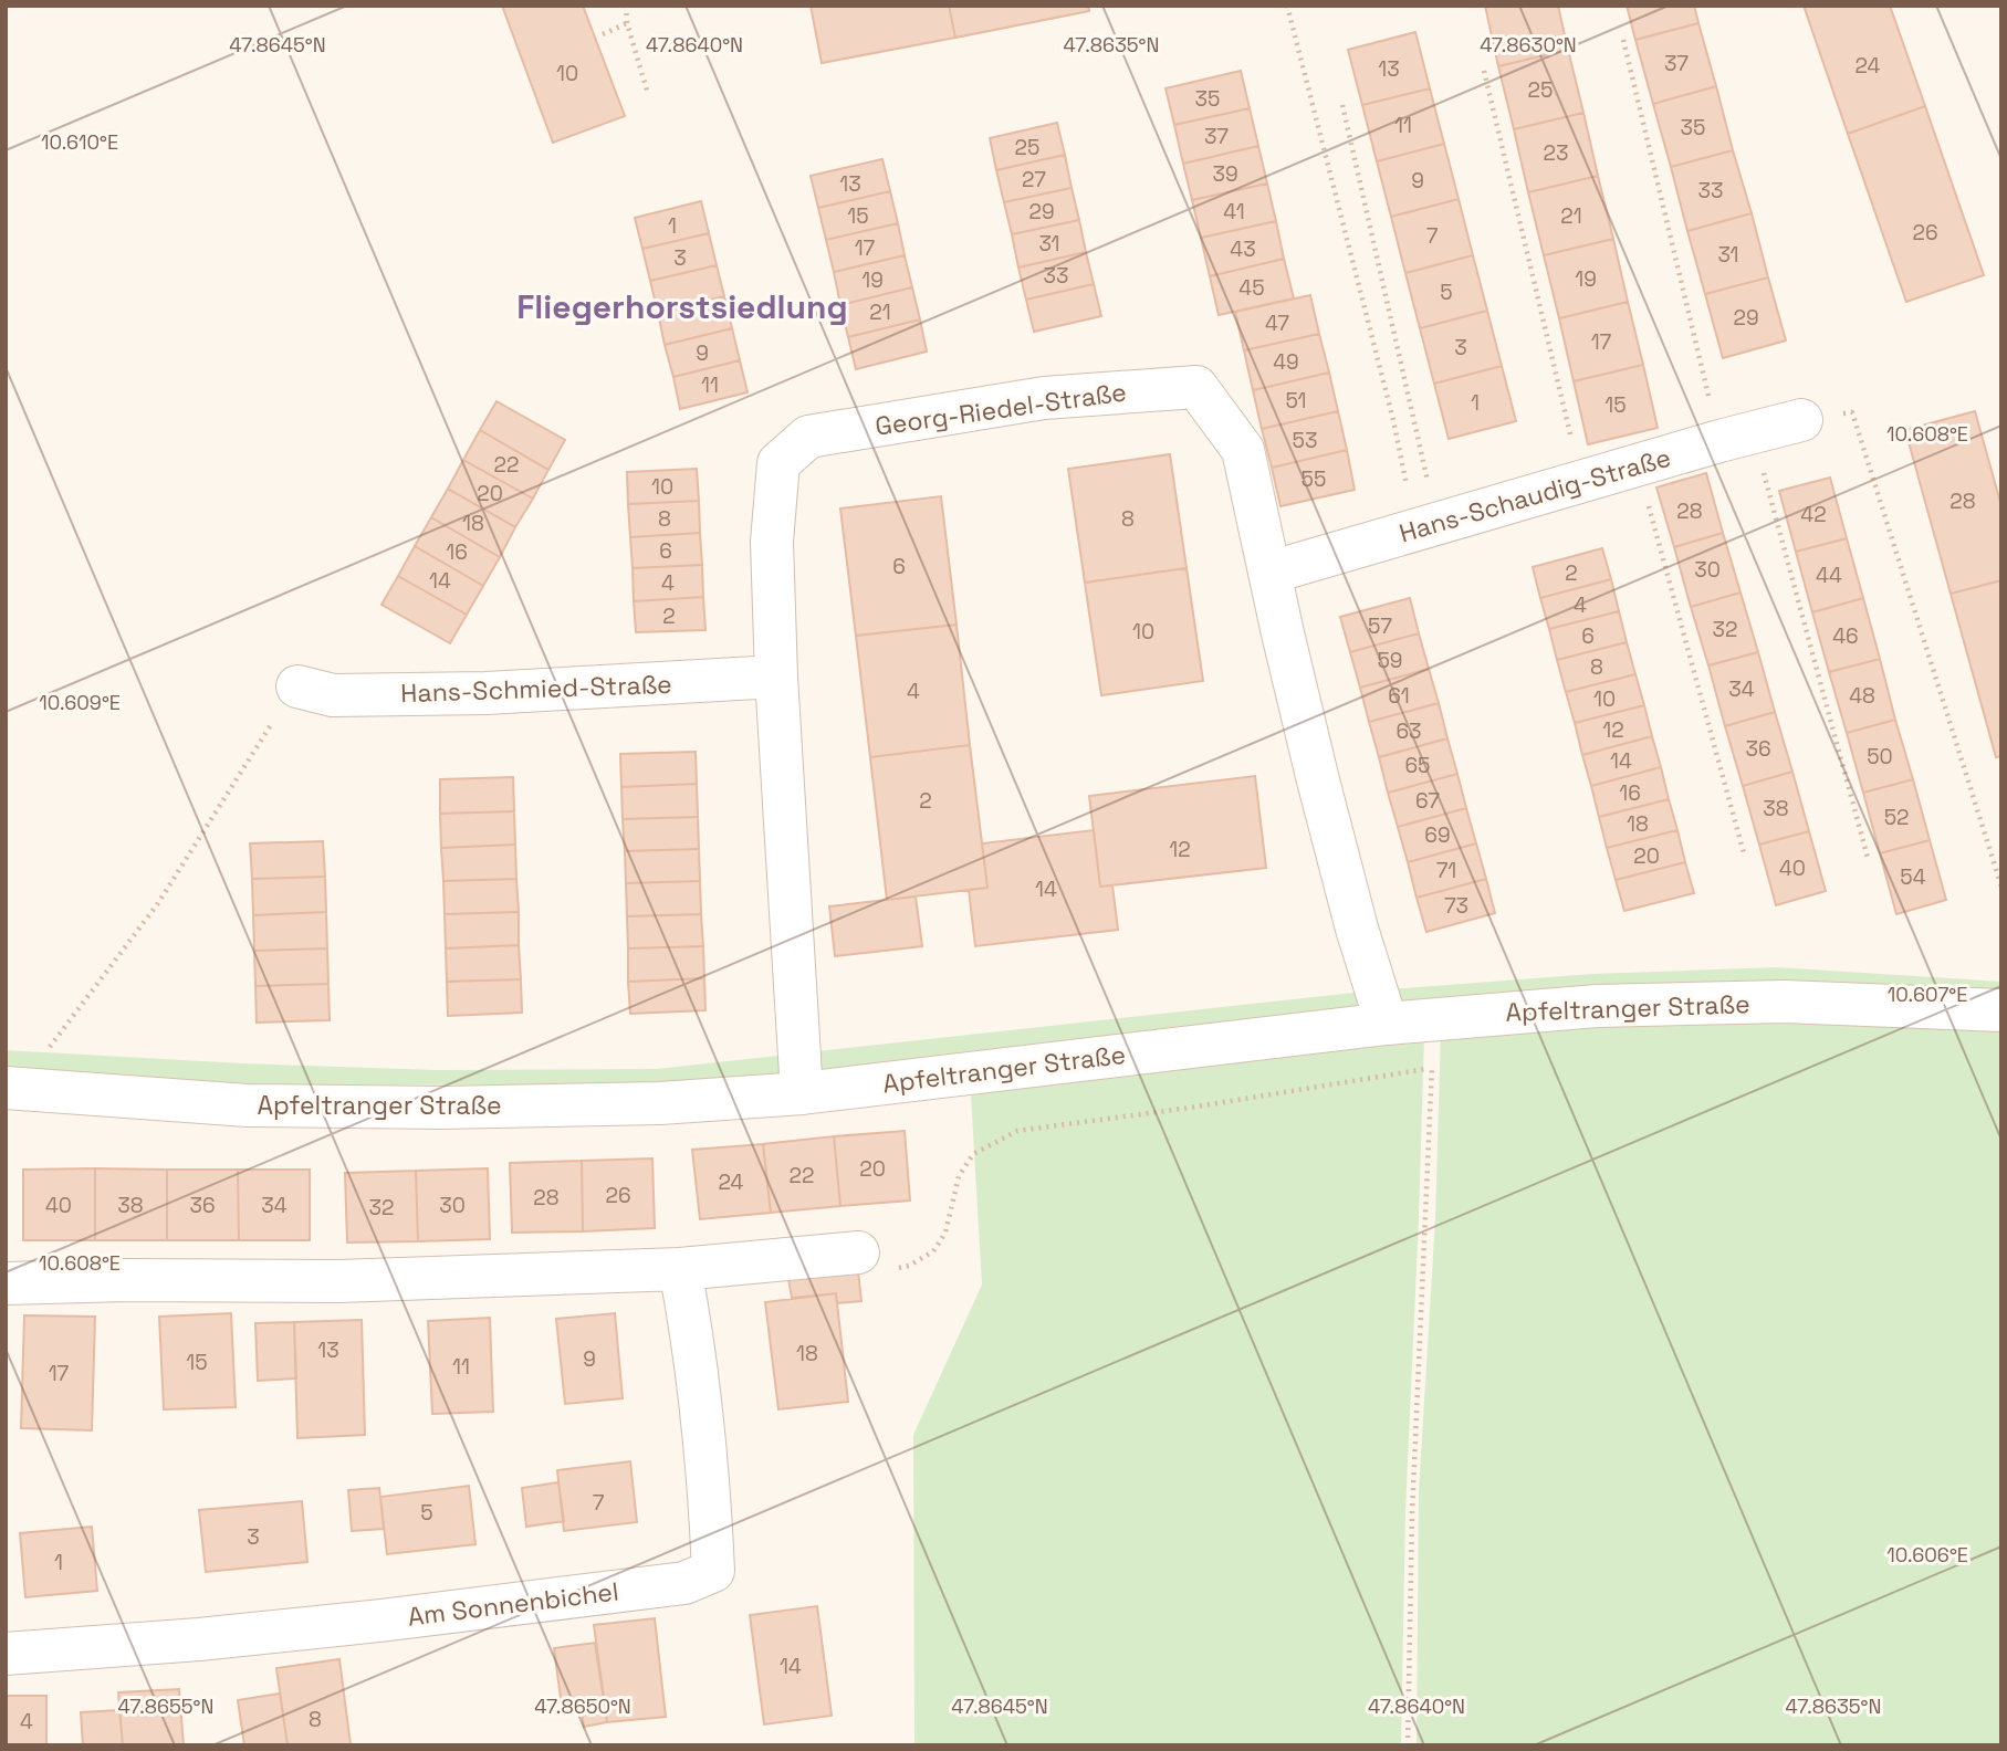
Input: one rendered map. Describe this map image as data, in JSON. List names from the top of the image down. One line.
{"streets":{"street":["Georg-Riedel-Straße","Hans-Schaudig-Straße","Hans-Schmied-Straße","Apfeltranger Straße","Am Sonnenbichel"]},"crossings":[["Georg-Riedel-Straße","Hans-Schaudig-Straße"],["Georg-Riedel-Straße","Hans-Schmied-Straße"],["Georg-Riedel-Straße","Apfeltranger Straße"]],"districts":["Fliegerhorstsiedlung"],"house_numbers":["37","24","13","10","25","35","11","35","37","25","23","39","27","9","13","33","29","41","15","21","1","26","7","31","17","43","31","3","33","19","19","45","5","21","29","47","17","3","9","49","11","51","1","15","53","22","55","10","20","28","28","42","8","8","18","6","16","6","30","2","44","14","4","4","2","57","32","10","6","46","59","8","34","4","61","48","10","12","63","36","50","14","65","16","2","67","38","52","18","69","12","20","40","71","54","14","73","20","22","24","26","28","40","38","36","34","30","32","13","18","9","15","11","17","7","5","3","1","14","8","4"],"coordinates":["47.8645°N","47.8640°N","47.8635°N","47.8630°N","10.610°E","10.608°E","10.609°E","10.607°E","10.606°E","47.8655°N","47.8650°N"]}
